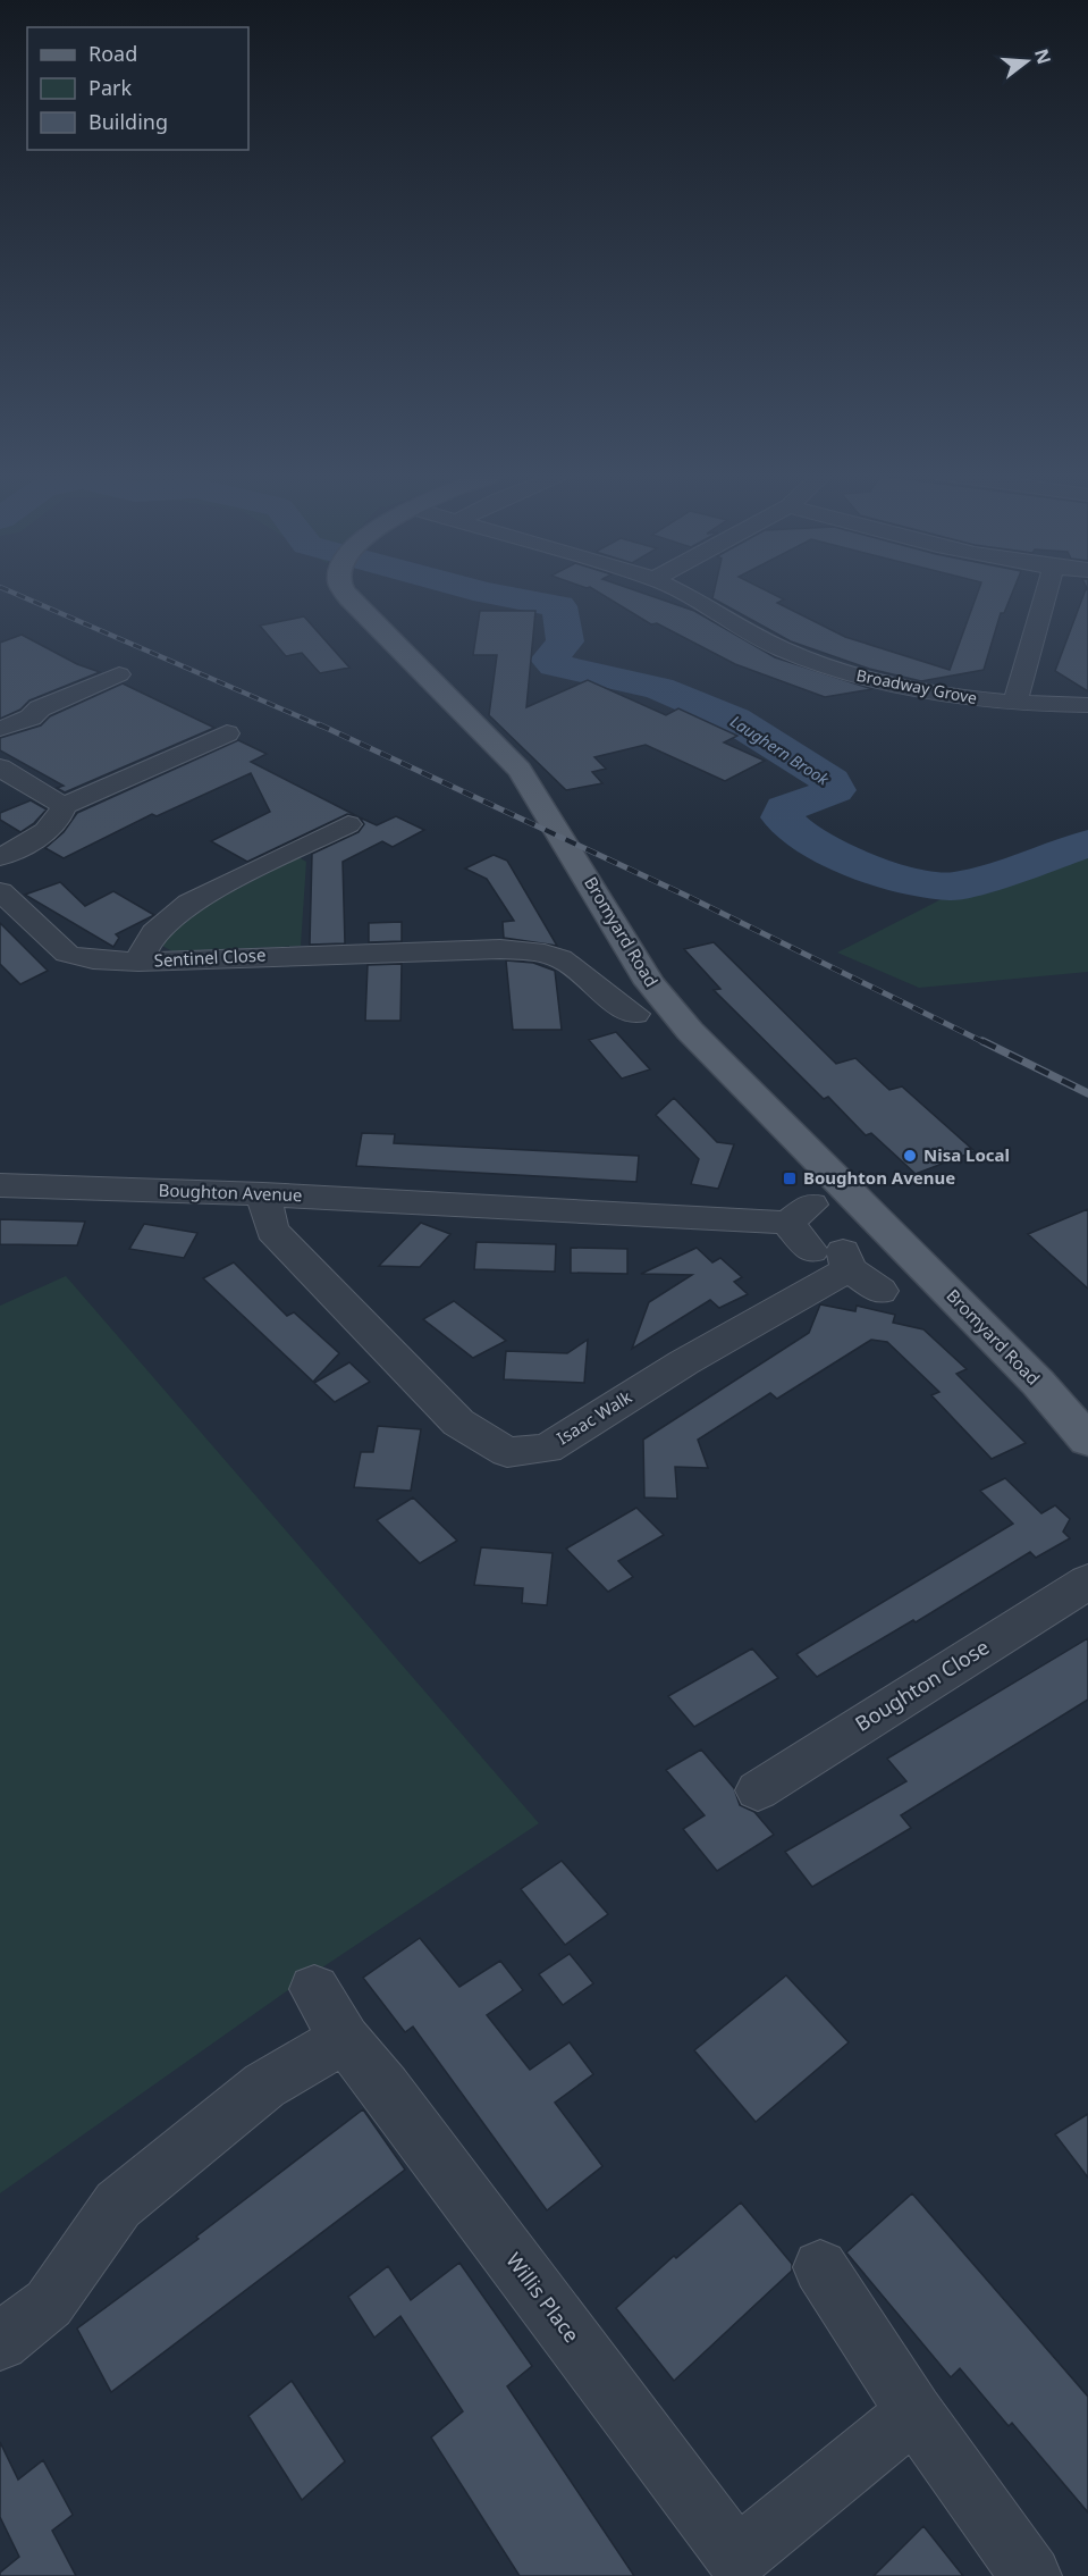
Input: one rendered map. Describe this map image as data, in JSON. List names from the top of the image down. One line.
{"streets":{"main road":["Bromyard Road"],"street":["Broadway Grove","Sentinel Close","Boughton Avenue","Isaac Walk","Boughton Close","Willis Place"]},"crossings":[["Bromyard Road","Sentinel Close"],["Boughton Avenue","Isaac Walk"]],"water":["Laughern Brook"],"places":{"other":["Nisa Local"],"transit":["Boughton Avenue"]},"legend":["Road","Park","Building"],"north":"right"}
